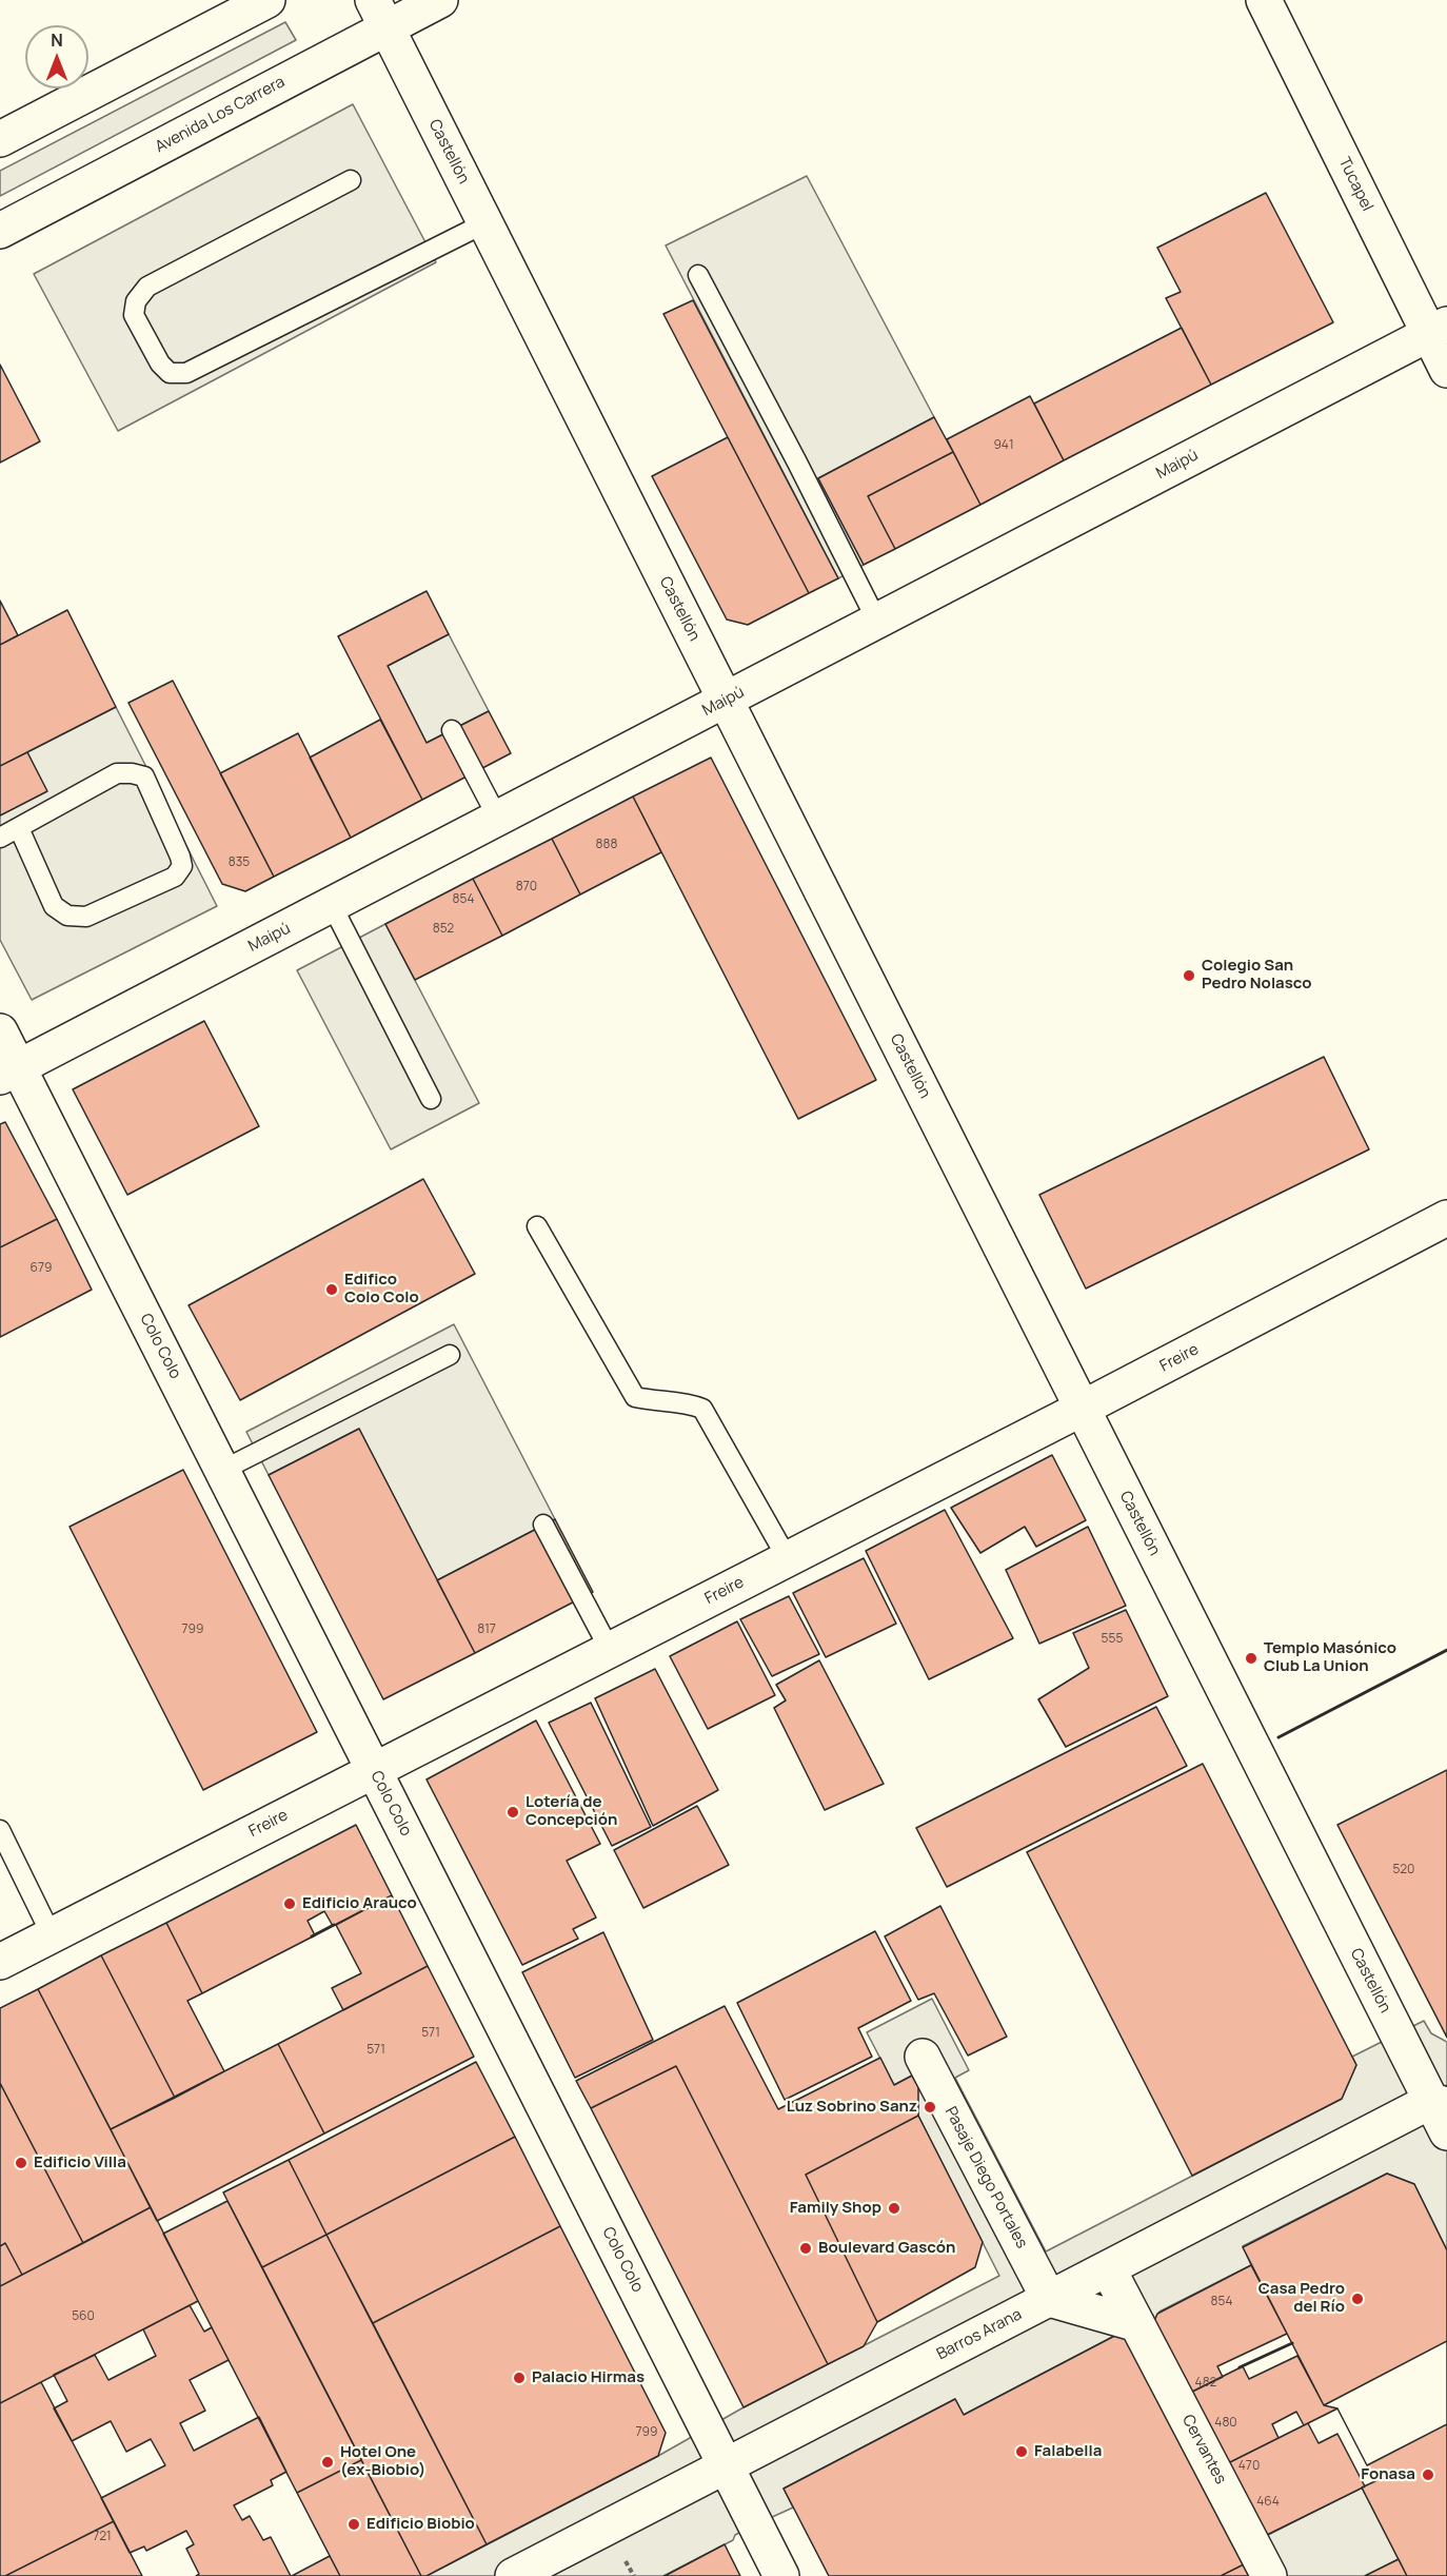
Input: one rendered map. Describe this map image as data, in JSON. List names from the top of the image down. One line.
{"streets":{"street":["Avenida Los Carrera","Castellón","Tucapel","Maipú","Colo Colo","Freire","Pasaje Diego Portales","Barros Arana","Cervantes"]},"crossings":[["Avenida Los Carrera","Castellón"],["Castellón","Maipú"],["Castellón","Freire"],["Castellón","Barros Arana"],["Tucapel","Maipú"],["Maipú","Colo Colo"],["Colo Colo","Freire"],["Colo Colo","Barros Arana"],["Pasaje Diego Portales","Barros Arana"],["Barros Arana","Cervantes"]],"places":["Colegio San Pedro Nolasco","Edifico Colo Colo","Templo Masónico Club La Union","Lotería de Concepción","Edificio Arauco","Luz Sobrino Sanz","Edificio Villa","Family Shop","Boulevard Gascón","Casa Pedro del Río","Palacio Hirmas","Falabella","Hotel One (ex-Biobio)","Fonasa","Edificio Biobio"],"house_numbers":["941","888","835","870","854","852","679","799","817","555","520","571","571","854","560","482","480","799","470","464","721"],"north":"top"}
